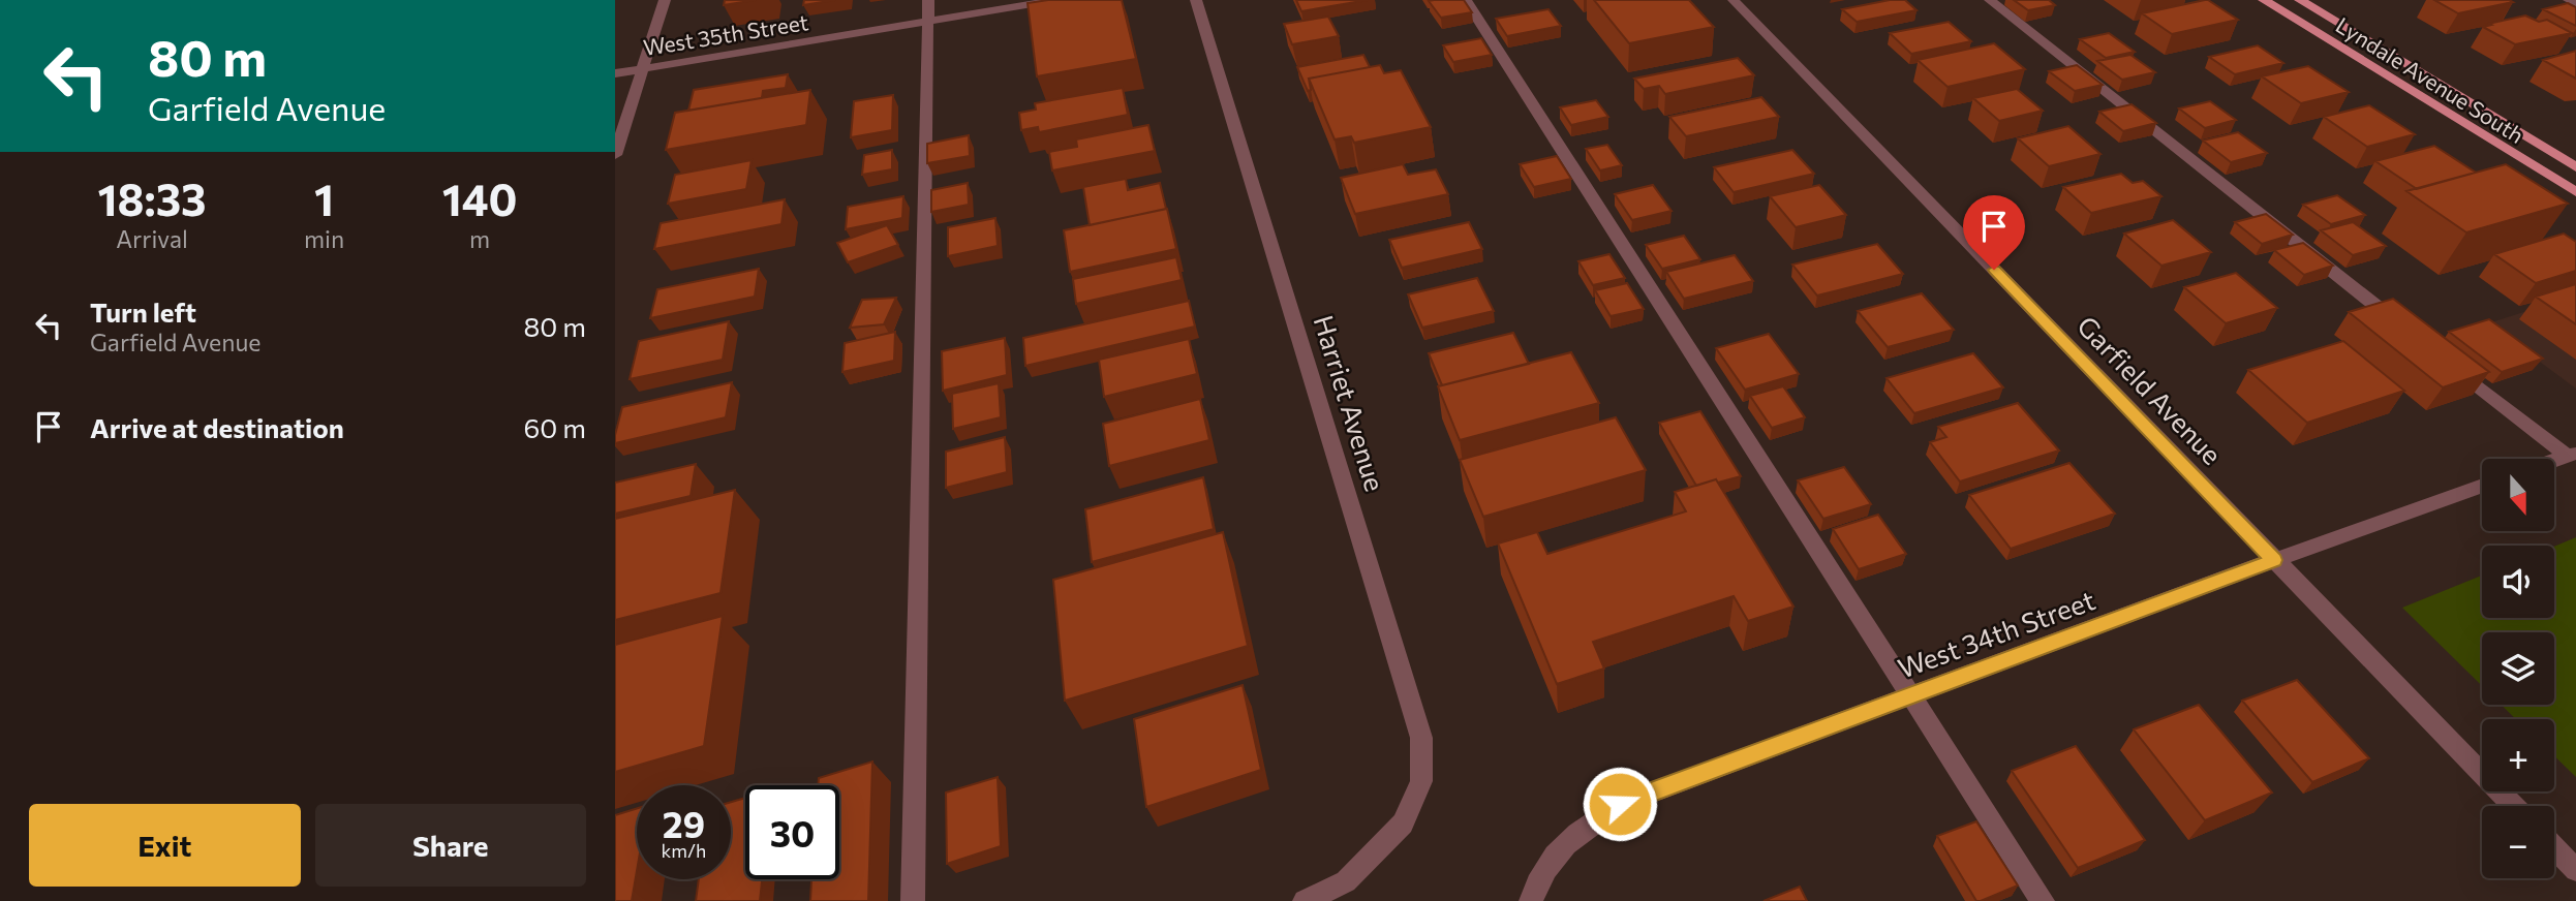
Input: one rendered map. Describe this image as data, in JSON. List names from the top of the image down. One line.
{"streets":{"main road":["Lyndale Avenue South"],"street":["West 35th Street","Garfield Avenue","Harriet Avenue","West 34th Street"]},"crossings":[["Garfield Avenue","West 34th Street"]],"north":"bottom","page":{"turn":["80 m","Garfield Avenue"],"eta":["18:33","Arrival","1","min","140","m"],"list":[{"name":"Turn left","note":"Garfield Avenue","value":"80 m"},{"name":"Arrive at destination","value":"60 m"}],"map_buttons":["+","−"],"speed":"29 km/h","limit":"30","buttons":["Exit","Share"]}}
